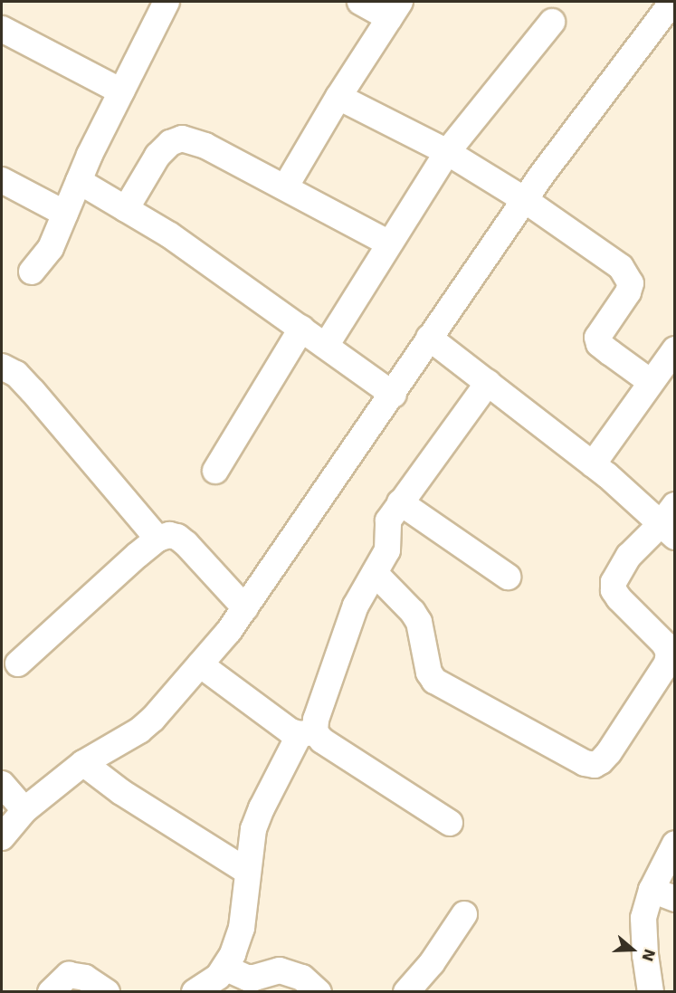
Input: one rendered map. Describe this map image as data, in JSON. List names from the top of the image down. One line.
{"north":"right"}
